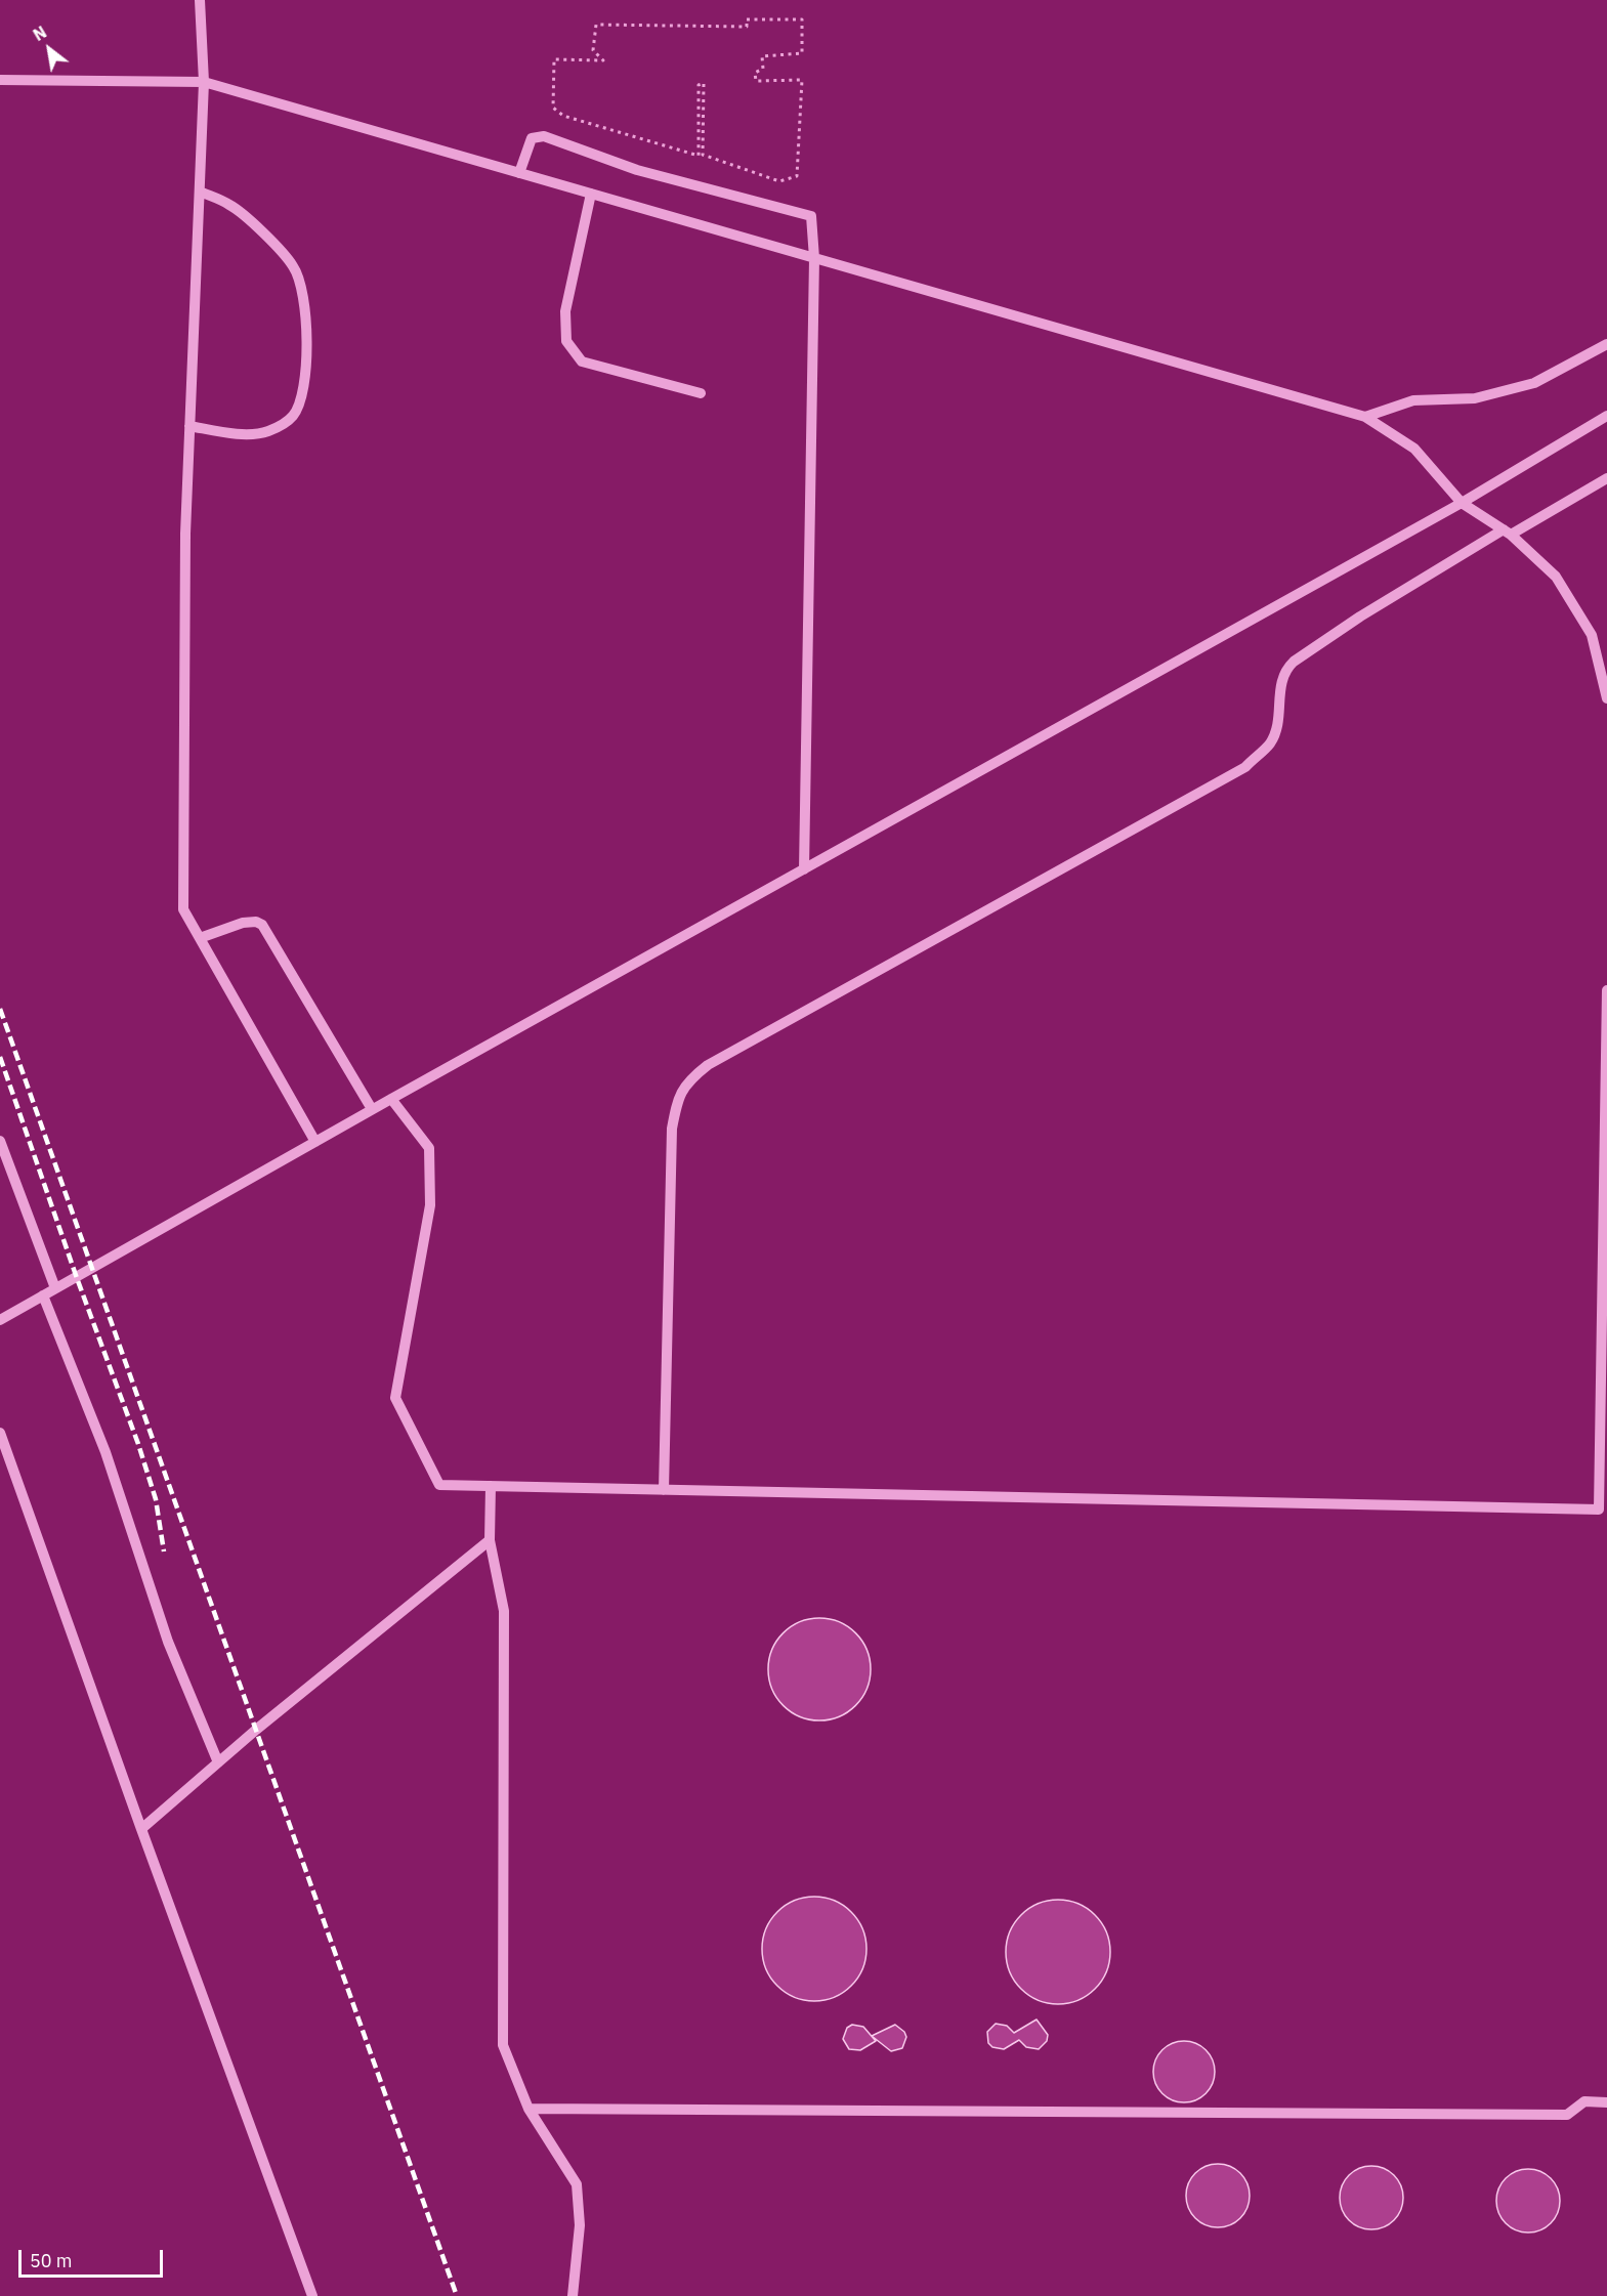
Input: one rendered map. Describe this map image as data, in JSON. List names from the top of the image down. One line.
{"scale_bar":"50 m","north":"top left"}
